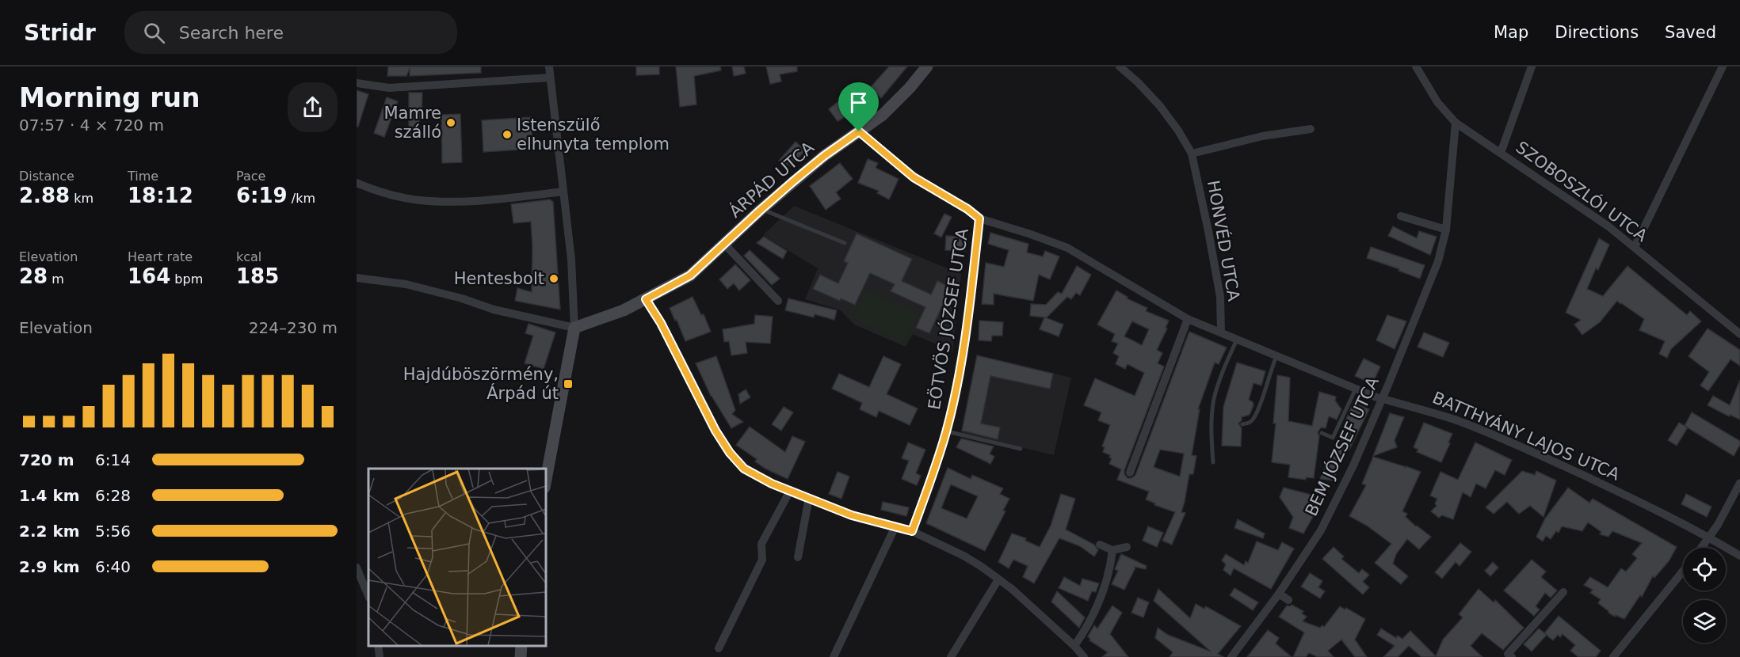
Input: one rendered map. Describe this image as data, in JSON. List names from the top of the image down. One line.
{"streets":{"street":["ÁRPÁD UTCA","SZOBOSZLÓI UTCA","HONVÉD UTCA","EÖTVÖS JÓZSEF UTCA","BATTHYÁNY LAJOS UTCA","BEM JÓZSEF UTCA"]},"crossings":[["ÁRPÁD UTCA","BATTHYÁNY LAJOS UTCA"],["SZOBOSZLÓI UTCA","BEM JÓZSEF UTCA"],["HONVÉD UTCA","BATTHYÁNY LAJOS UTCA"],["EÖTVÖS JÓZSEF UTCA","BATTHYÁNY LAJOS UTCA"],["BATTHYÁNY LAJOS UTCA","BEM JÓZSEF UTCA"]],"places":{"other":["Mamre szálló","Istenszülő elhunyta templom","Hentesbolt"],"transit":["Hajdúböszörmény, Árpád út"]},"page":{"header":"Stridr","search":"Search here","nav":["Map","Directions","Saved"],"heading":["Morning run","07:57 · 4 × 720 m"],"stats":[["Distance","2.88 km"],["Time","18:12"],["Pace","6:19 /km"],["Elevation","28 m"],["Heart rate","164 bpm"],["kcal","185"]],"chart":["Elevation","224–230 m"],"list":[{"name":"720 m","note":"6:14"},{"name":"1.4 km","note":"6:28"},{"name":"2.2 km","note":"5:56"},{"name":"2.9 km","note":"6:40"}]}}
